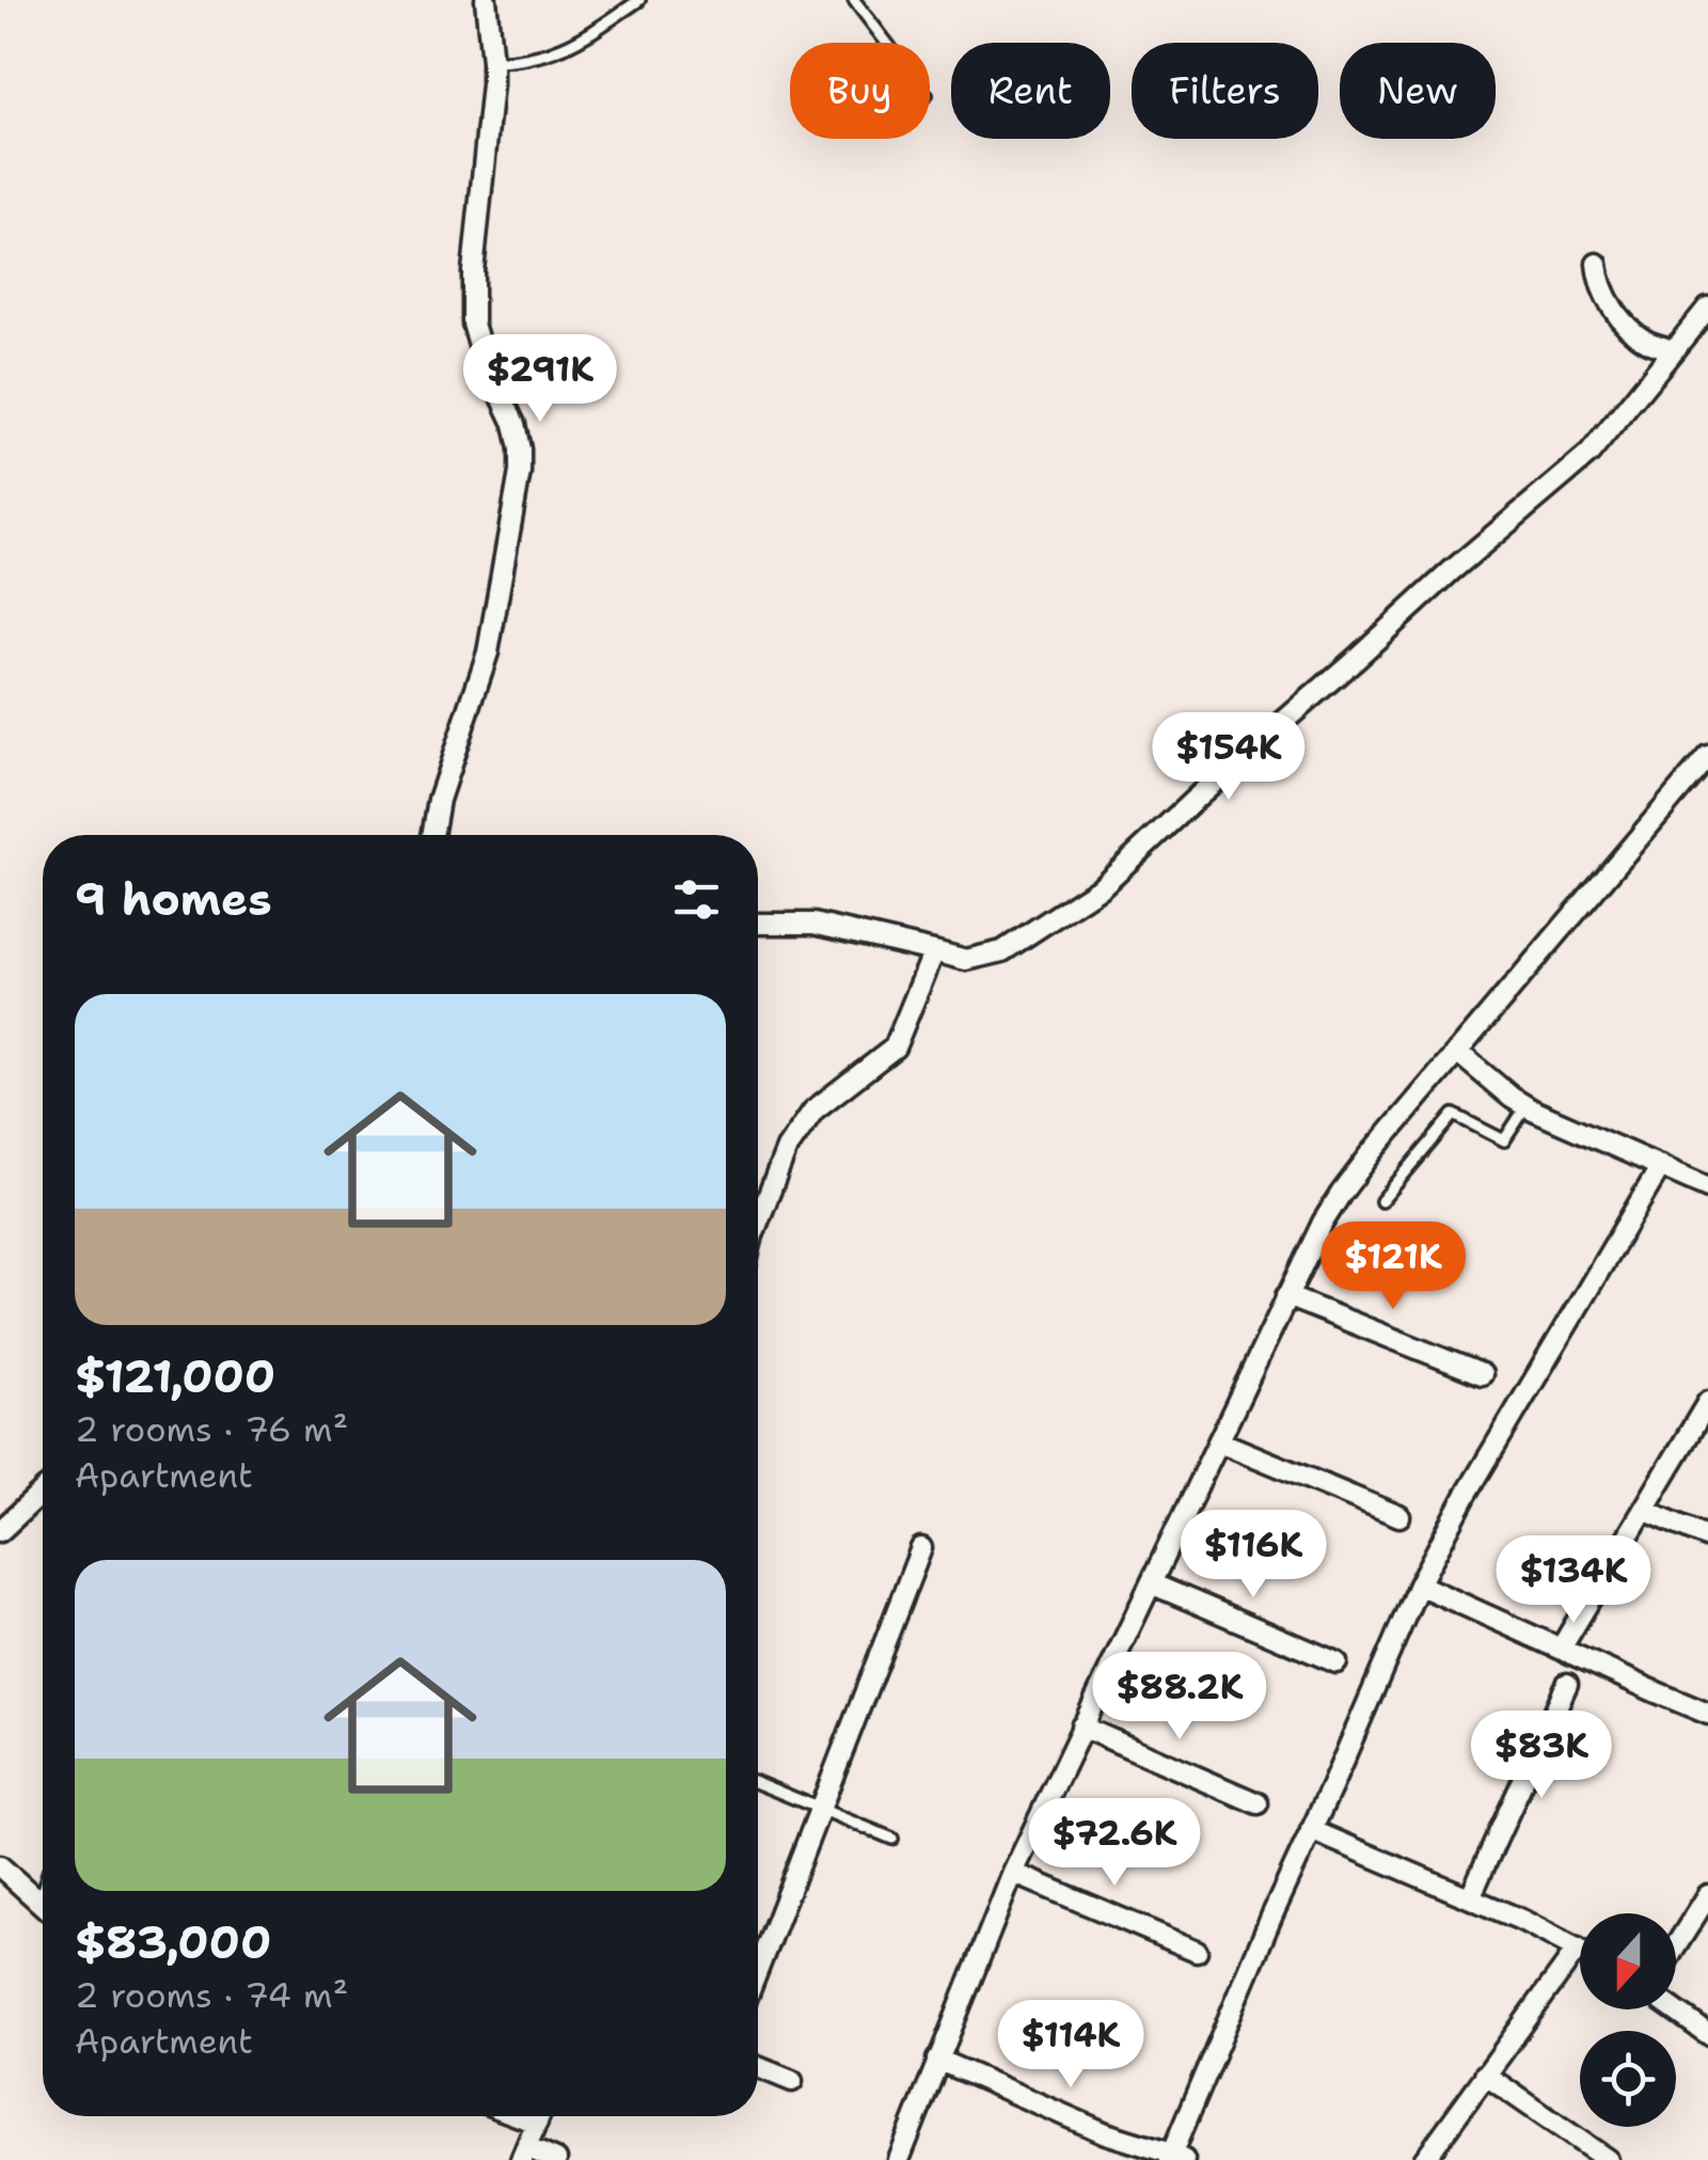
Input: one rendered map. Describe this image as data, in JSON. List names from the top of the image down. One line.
{"north":"bottom","page":{"chip":["Buy","Rent","Filters","New"],"price":["$291K","$154K","$121K","$116K","$134K","$88.2K","$83K","$72.6K","$114K"],"heading":"9 homes","list":[{"name":"$121,000","note":"2 rooms · 76 m² · Apartment"},{"name":"$83,000","note":"2 rooms · 74 m² · Apartment"}]}}
